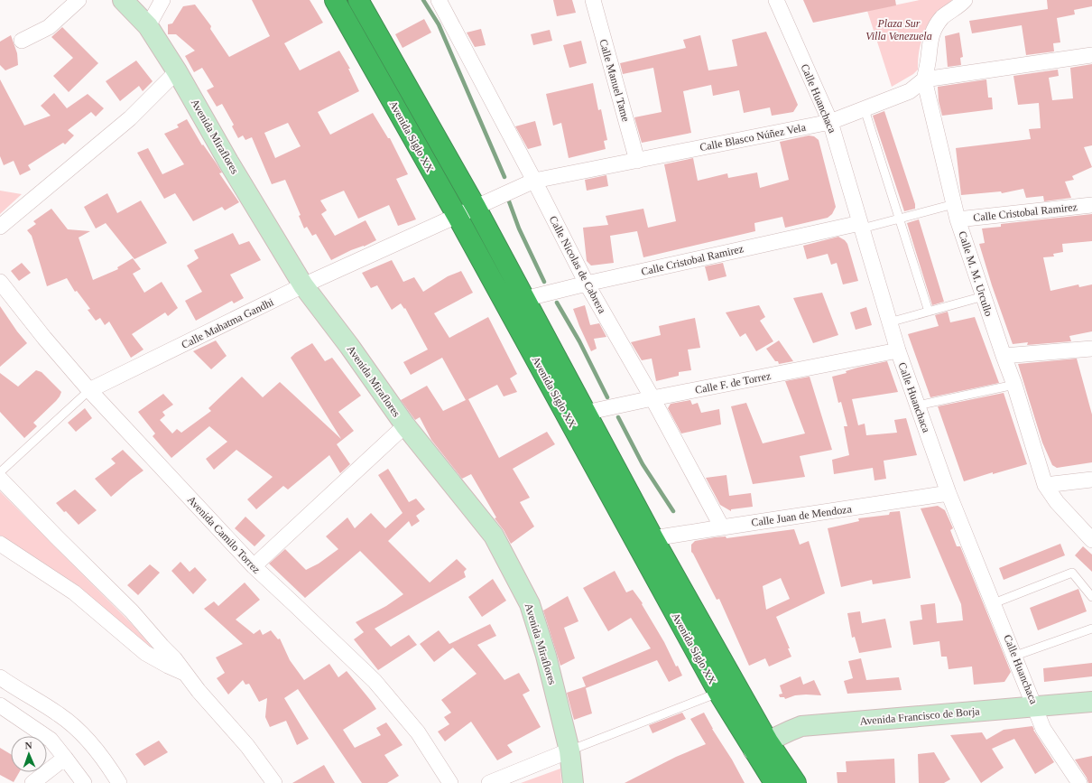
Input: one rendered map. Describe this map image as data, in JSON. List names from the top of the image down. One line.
{"streets":{"highway":["Avenida Siglo XX"],"street":["Calle Manuel Tame","Calle Huanchaca","Avenida Miraflores","Calle Blasco Núñez Vela","Calle Cristobal Ramirez","Calle Nicolas de Cabrera","Calle M. M. Urcullo","Calle Mahatma Gandhi","Calle F. de Torrez","Calle Juan de Mendoza","Avenida Camilo Torrez","Avenida Francisco de Borja"]},"crossings":[["Calle Manuel Tame","Calle Blasco Núñez Vela"],["Calle Huanchaca","Calle Blasco Núñez Vela"],["Calle Huanchaca","Calle Cristobal Ramirez"],["Calle Huanchaca","Calle F. de Torrez"],["Calle Huanchaca","Calle Juan de Mendoza"],["Calle Huanchaca","Avenida Francisco de Borja"],["Avenida Miraflores","Calle Mahatma Gandhi"],["Avenida Siglo XX","Calle Blasco Núñez Vela"],["Avenida Siglo XX","Calle Cristobal Ramirez"],["Avenida Siglo XX","Calle Mahatma Gandhi"],["Avenida Siglo XX","Calle F. de Torrez"],["Avenida Siglo XX","Calle Juan de Mendoza"],["Avenida Siglo XX","Avenida Francisco de Borja"],["Calle Blasco Núñez Vela","Calle Nicolas de Cabrera"],["Calle Blasco Núñez Vela","Calle M. M. Urcullo"],["Calle Blasco Núñez Vela","Calle Mahatma Gandhi"],["Calle Cristobal Ramirez","Calle Nicolas de Cabrera"],["Calle Cristobal Ramirez","Calle M. M. Urcullo"],["Calle Nicolas de Cabrera","Calle F. de Torrez"],["Calle Nicolas de Cabrera","Calle Juan de Mendoza"],["Calle Mahatma Gandhi","Avenida Camilo Torrez"]],"parks":["Plaza Sur Villa Venezuela"],"north":"top"}
